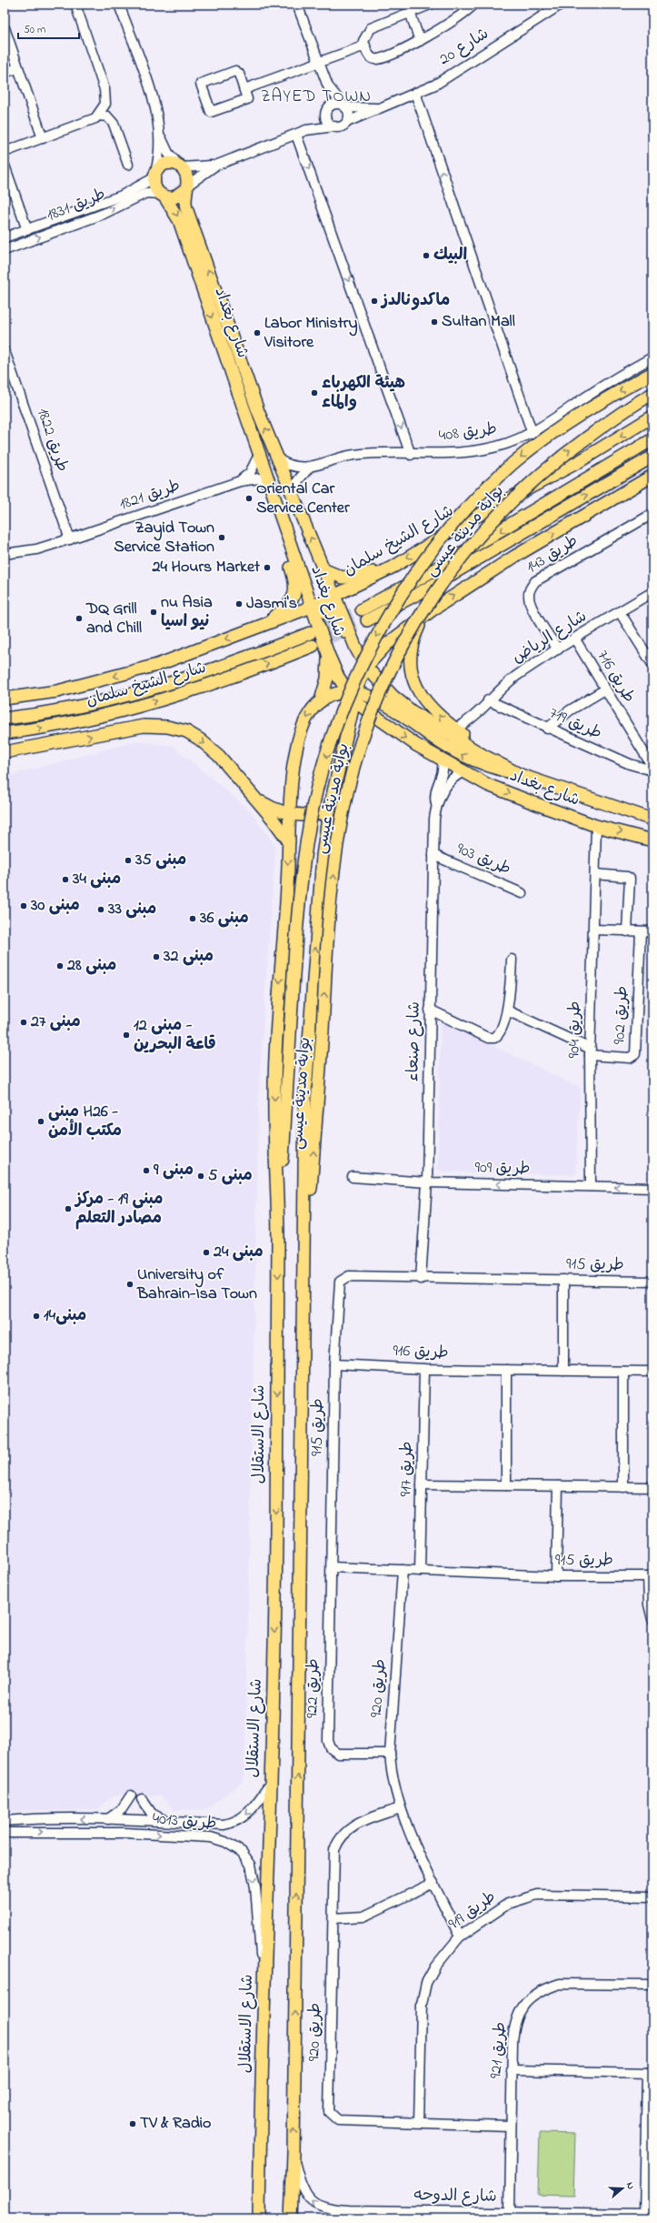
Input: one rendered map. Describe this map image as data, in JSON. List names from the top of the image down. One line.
{"streets":{"main road":["شارع بغداد","بوابة مدينة عيسى","شارع الشيخ سلمان","شارع الاستقلال"],"street":["شارع 20","طريق 1831","طريق 408","طريق 1822","طريق 1821","طريق 143","شارع الرياض","طريق 716","طريق 719","طريق 903","طريق 902","طريق 904","شارع صنعاء","طريق 909","طريق 915","طريق 916","طريق 917","طريق 922","طريق 920","طريق 4013","طريق 919","طريق 921","شارع الدوحه"]},"crossings":[["طريق 1831","شارع بغداد"],["شارع بغداد","طريق 408"],["شارع بغداد","طريق 1821"],["شارع بغداد","شارع الشيخ سلمان"],["شارع بغداد","طريق 904"],["شارع بغداد","شارع صنعاء"],["طريق 1822","طريق 1821"],["بوابة مدينة عيسى","شارع الاستقلال"],["طريق 143","شارع الرياض"],["شارع الرياض","طريق 716"],["شارع الرياض","طريق 719"],["طريق 903","شارع صنعاء"],["طريق 902","طريق 904"],["طريق 904","طريق 909"],["شارع صنعاء","طريق 909"],["شارع صنعاء","طريق 915"],["طريق 915","طريق 916"],["طريق 915","طريق 917"],["طريق 915","طريق 922"],["طريق 915","طريق 920"],["طريق 916","طريق 917"],["شارع الاستقلال","طريق 4013"],["طريق 922","طريق 920"],["طريق 920","طريق 919"],["طريق 920","طريق 921"],["طريق 921","شارع الدوحه"]],"one_way":["طريق 909","شارع الدوحه"],"districts":["ZAYED TOWN"],"places":["البيك","ماكدونالدز","Sultan Mall","Labor Ministry Visitore","هيئة الكهرباء والماء","Oriental Car Service Center","Zayid Town Service Station","24 Hours Market","Jasmi's","nu Asia نيو اسيا","DQ Grill and Chill","مبنى 35","مبنى 34","مبنى 30","مبنى 33","مبنى 36","مبنى 32","مبنى 28","مبنى 27","مبنى 12 - قاعة البحرين","مبنى H26 - مكتب الأمن","مبنى 9","مبنى 5","مبنى 19 - مركز مصادر التعلم","مبنى 24","University of Bahrain-Isa Town","مبنى14","TV & Radio"],"scale_bar":"50 m","north":"right"}
